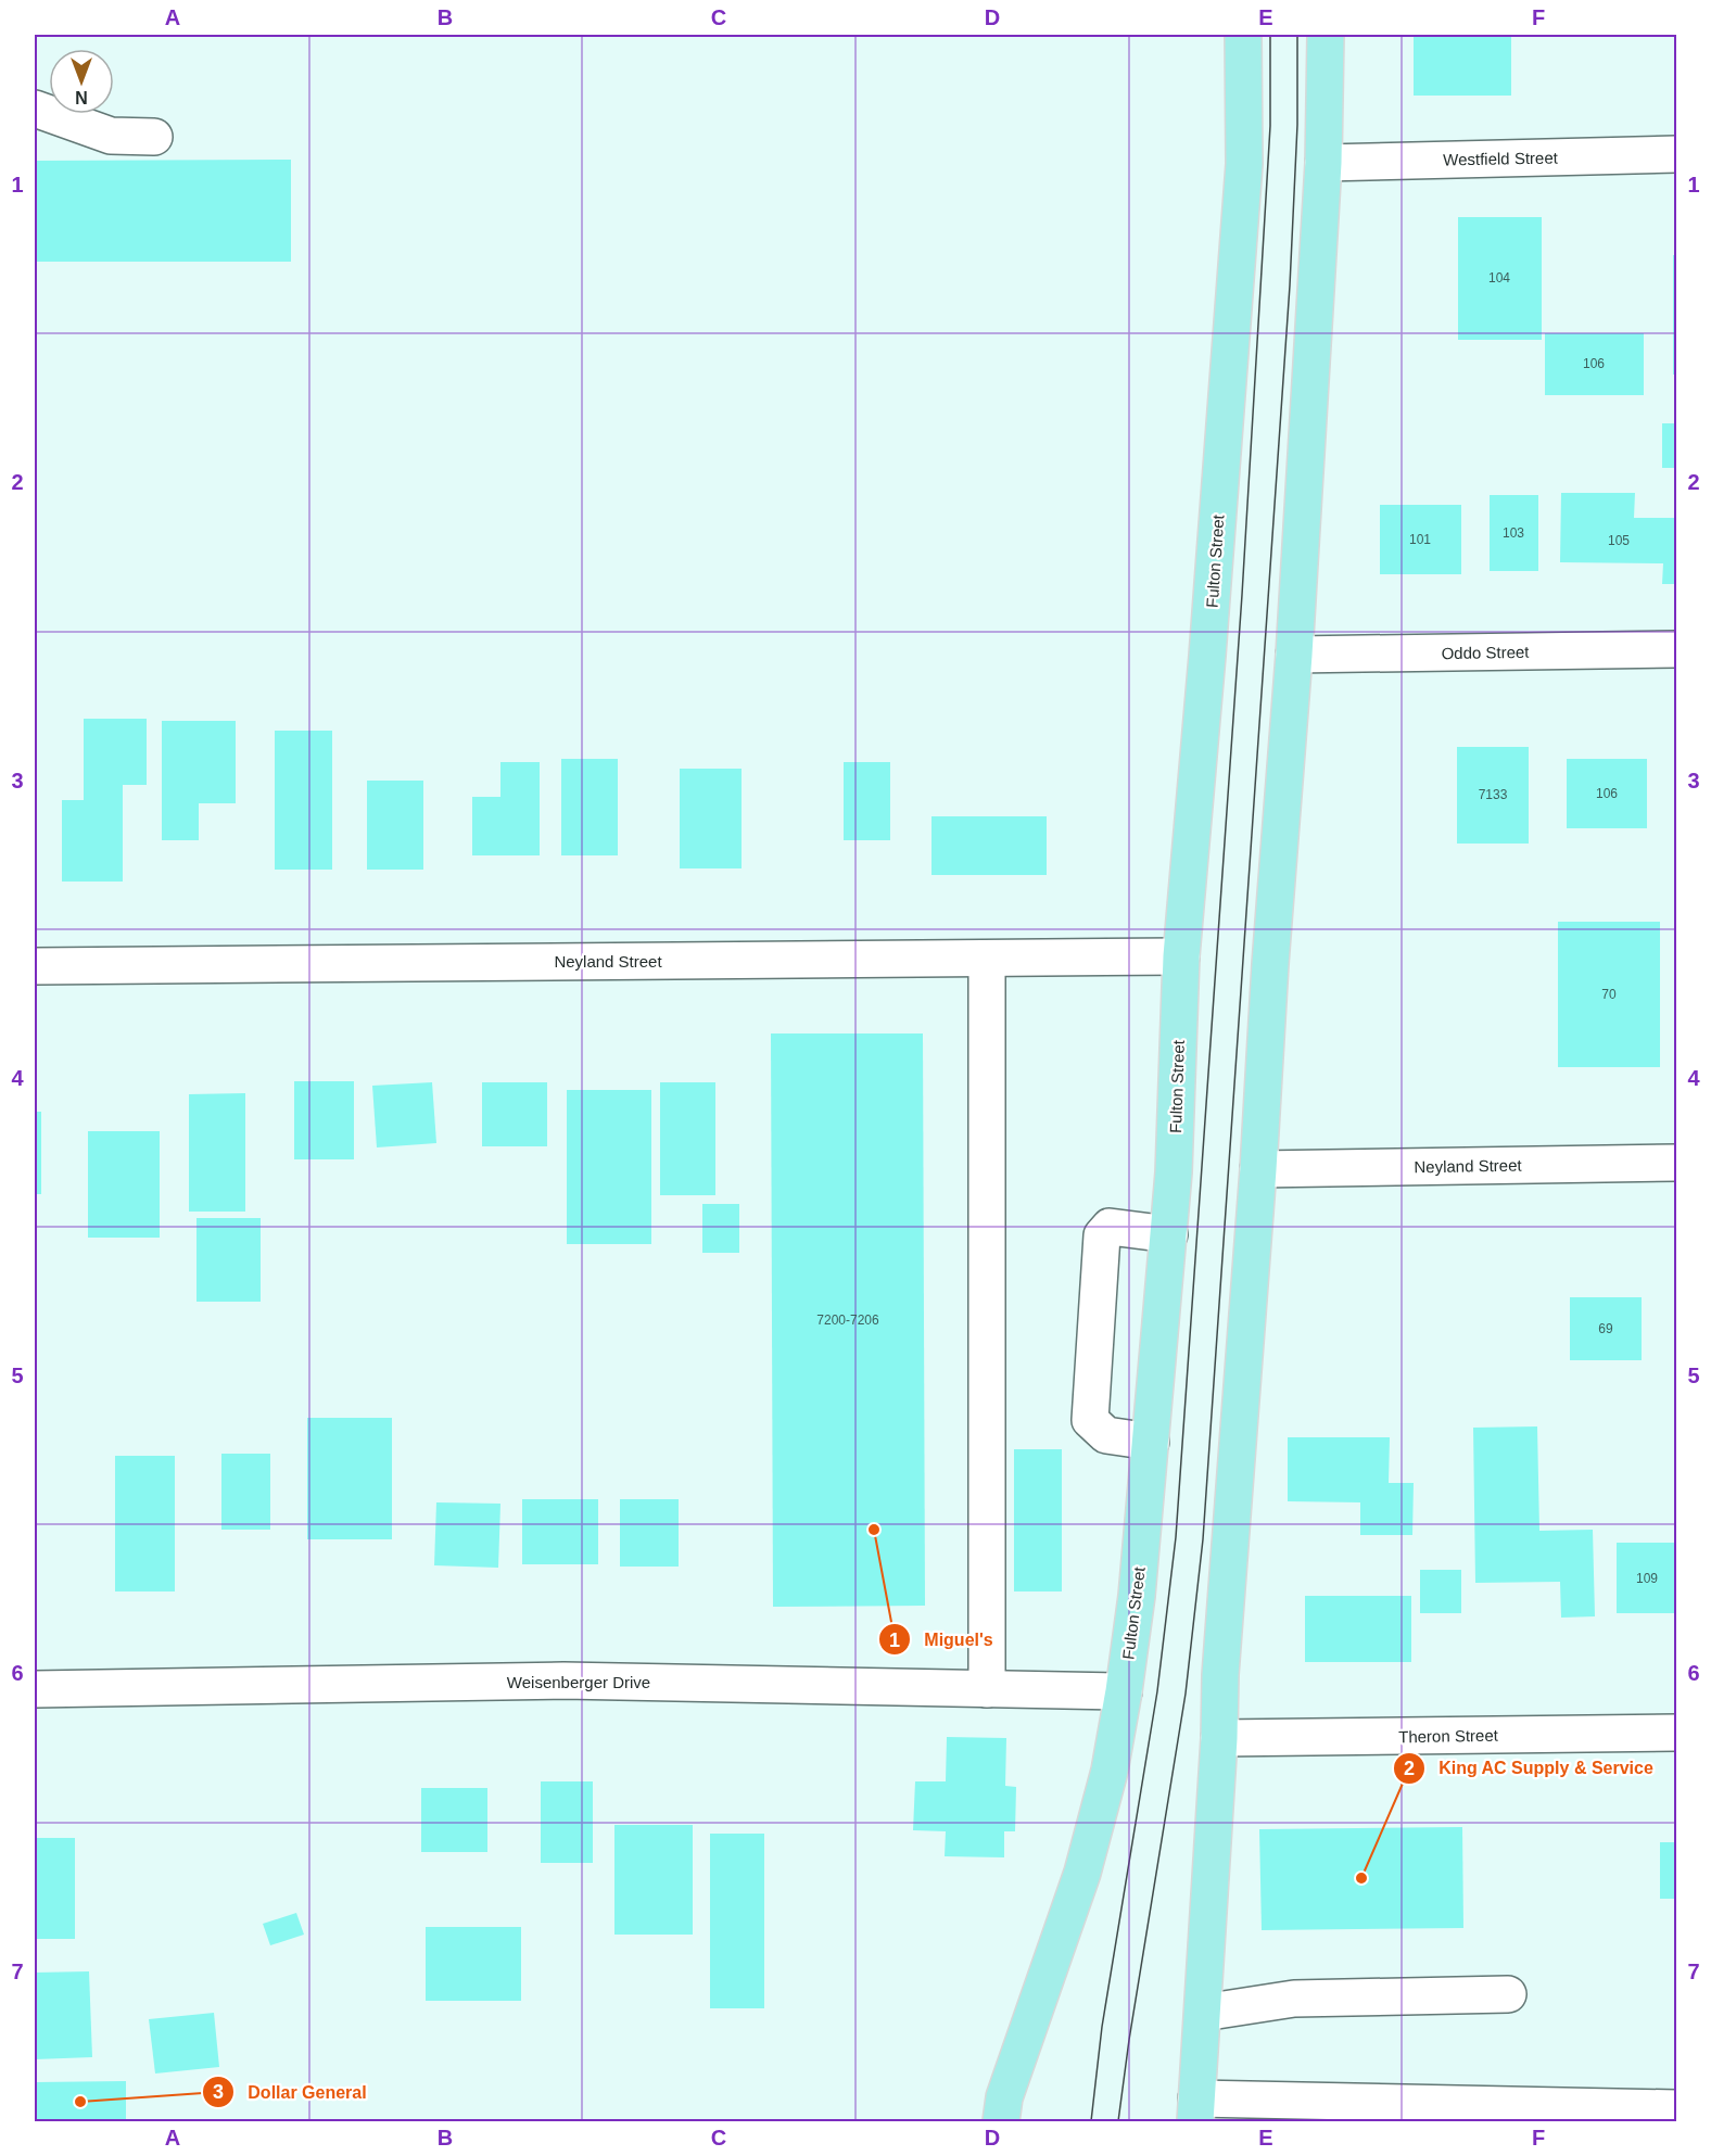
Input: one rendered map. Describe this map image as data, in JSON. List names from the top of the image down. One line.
{"streets":{"main road":["Fulton Street"],"street":["Westfield Street","Oddo Street","Neyland Street","Weisenberger Drive","Theron Street"]},"crossings":[["Fulton Street","Neyland Street"],["Fulton Street","Weisenberger Drive"]],"places":["Miguel's","King AC Supply & Service","Dollar General"],"house_numbers":["104","106","103","101","105","106","7133","70","7200-7206","69","109"],"north":"bottom","grid":{"columns":["A","B","C","D","E","F"],"rows":["1","2","3","4","5","6","7"]}}
